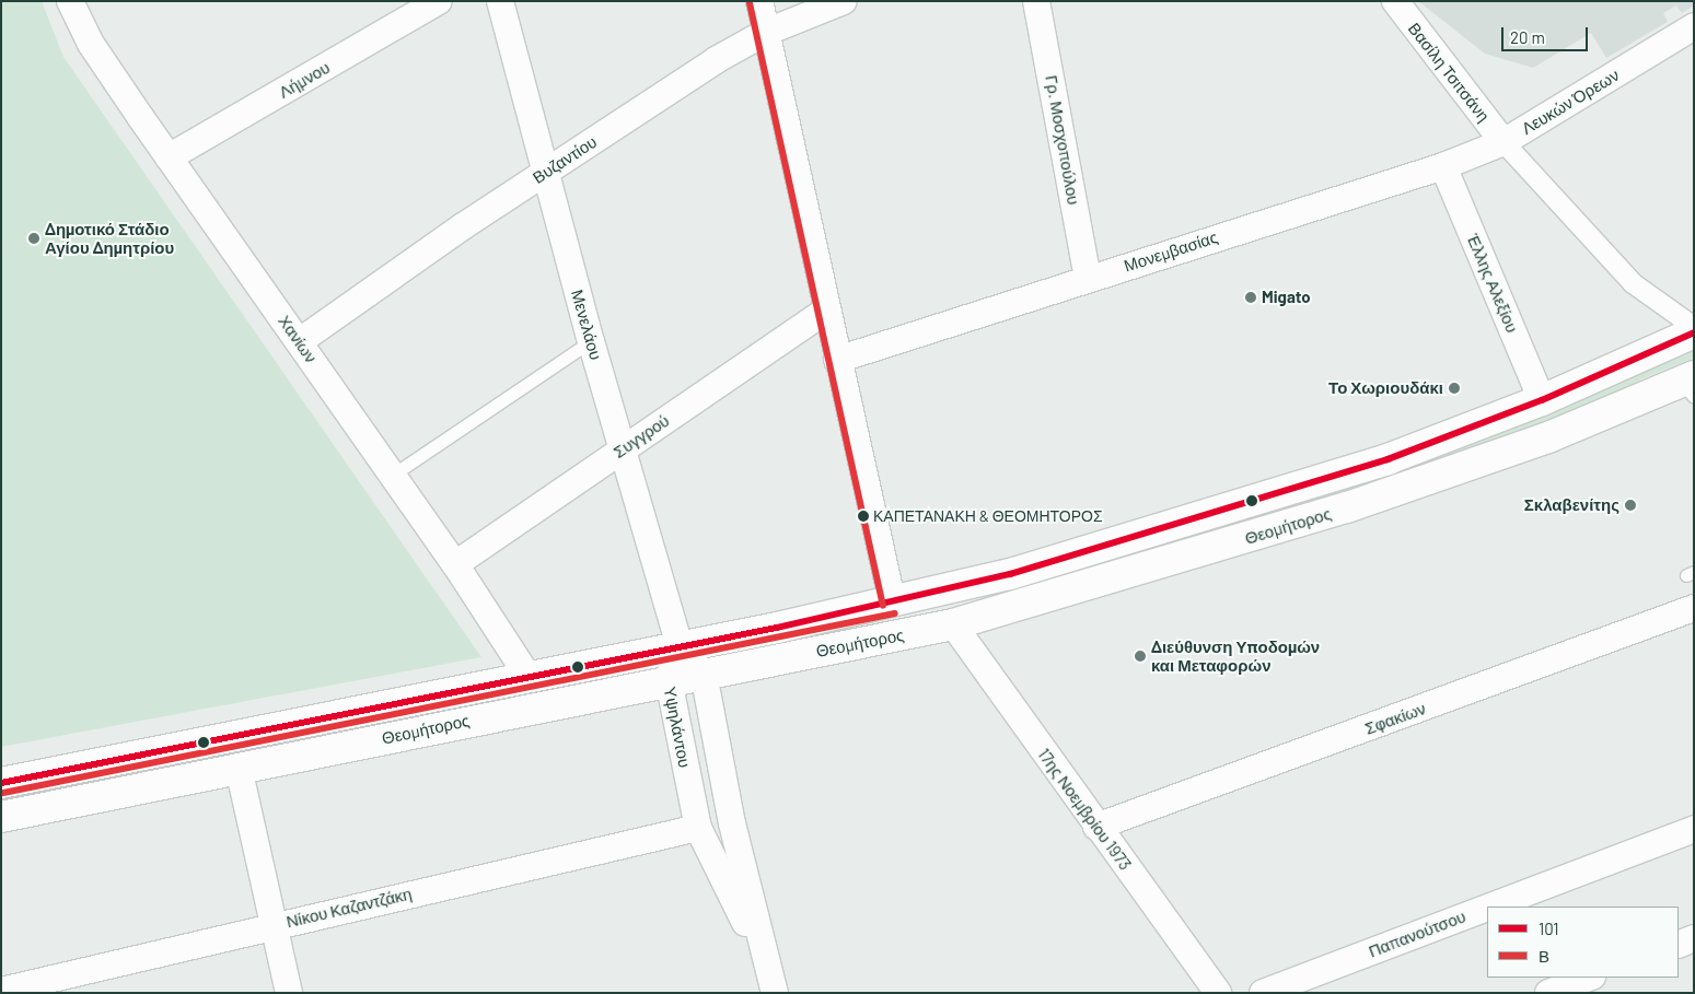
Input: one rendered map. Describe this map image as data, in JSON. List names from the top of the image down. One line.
{"streets":{"street":["Βασίλη Τσιτσάνη","Λήμνου","Λευκών Όρεων","Γρ. Μοσχοπούλου","Βυζαντίου","Μονεμβασίας","Έλλης Αλεξίου","Μενελάου","Χανίων","Συγγρού","Θεομήτορος","Σφακίων","Υψηλάντου","17ης Νοεμβρίου 1973","Νίκου Καζαντζάκη","Παπανούτσου"]},"crossings":[["Βασίλη Τσιτσάνη","Λευκών Όρεων"],["Βασίλη Τσιτσάνη","Μονεμβασίας"],["Λήμνου","Χανίων"],["Λευκών Όρεων","Μονεμβασίας"],["Γρ. Μοσχοπούλου","Μονεμβασίας"],["Βυζαντίου","Μενελάου"],["Βυζαντίου","Χανίων"],["Μονεμβασίας","Έλλης Αλεξίου"],["Έλλης Αλεξίου","Θεομήτορος"],["Μενελάου","Συγγρού"],["Μενελάου","Θεομήτορος"],["Μενελάου","Υψηλάντου"],["Χανίων","Συγγρού"],["Χανίων","Θεομήτορος"],["Θεομήτορος","Υψηλάντου"],["Θεομήτορος","17ης Νοεμβρίου 1973"],["Σφακίων","17ης Νοεμβρίου 1973"],["Υψηλάντου","Νίκου Καζαντζάκη"]],"places":["Δημοτικό Στάδιο Αγίου Δημητρίου","Migato","Το Χωριουδάκι","Σκλαβενίτης","ΚΑΠΕΤΑΝΑΚΗ & ΘΕΟΜΗΤΟΡΟΣ","Διεύθυνση Υποδομών και Μεταφορών"],"lines":["transit line Β","transit line 101"],"legend":["101","Β"],"scale_bar":"20 m"}
